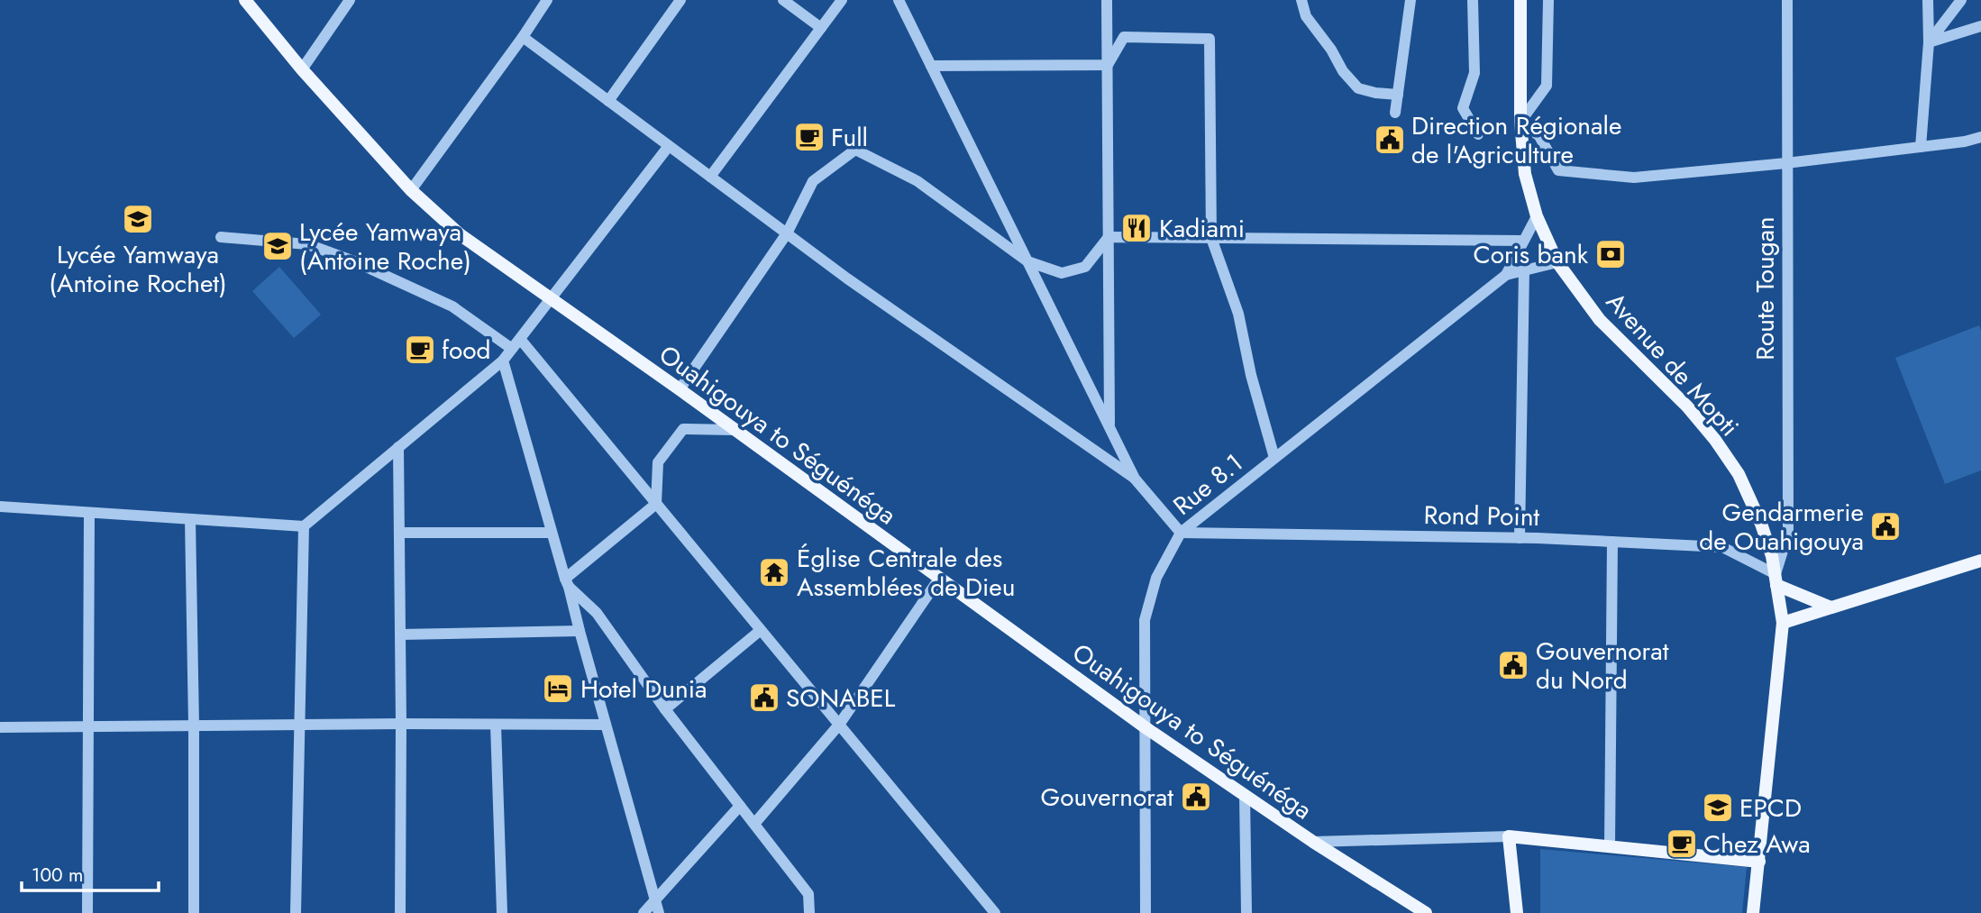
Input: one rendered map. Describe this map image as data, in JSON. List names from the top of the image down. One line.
{"streets":{"main road":["Avenue de Mopti","Ouahigouya to Séguénéga"],"street":["Route Tougan","Rue 8.1","Rond Point"]},"crossings":[["Route Tougan","Avenue de Mopti"],["Route Tougan","Rond Point"],["Avenue de Mopti","Rue 8.1"],["Avenue de Mopti","Rond Point"],["Ouahigouya to Séguénéga","Rue 8.1"],["Rue 8.1","Rond Point"]],"places":{"cafe":["Full","food","Chez Awa"],"public building":["Direction Régionale de l'Agriculture","Gendarmerie de Ouahigouya","Gouvernorat du Nord","SONABEL","Gouvernorat"],"school or university":["Lycée Yamwaya (Antoine Rochet)","Lycée Yamwaya (Antoine Roche)","EPCD"],"restaurant":["Kadiami"],"bank":["Coris bank"],"temple":["Église Centrale des Assemblées de Dieu"],"hotel":["Hotel Dunia"]},"scale_bar":"100 m"}
